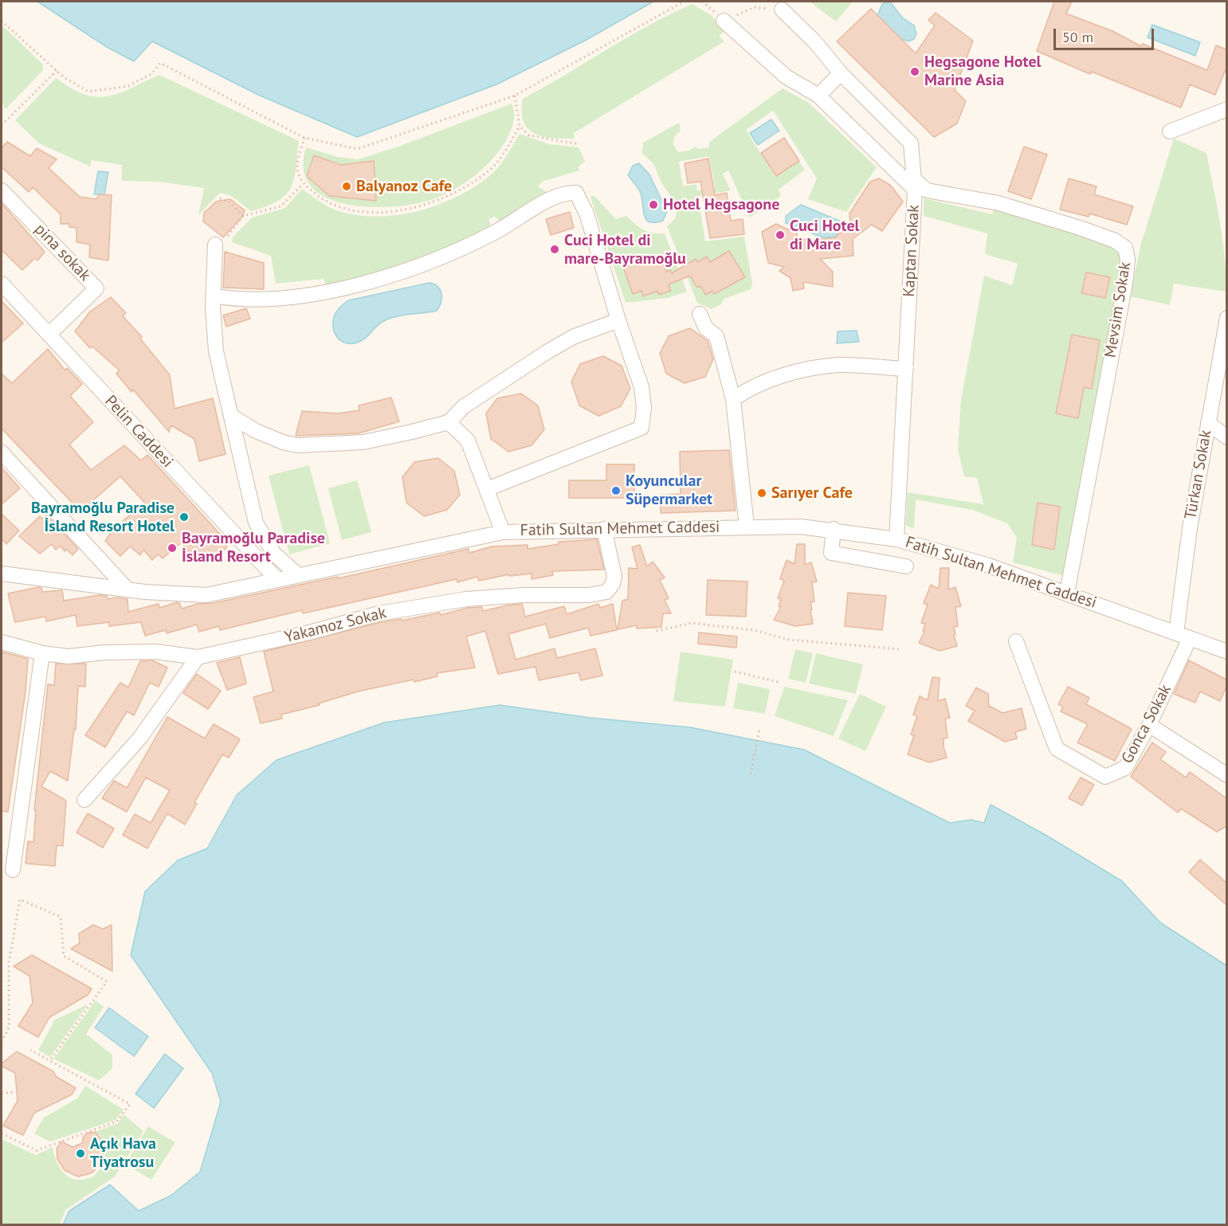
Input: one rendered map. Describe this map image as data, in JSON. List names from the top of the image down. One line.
{"streets":{"street":["Kaptan Sokak","pina sokak","Mevsim Sokak","Pelin Caddesi","Türkan Sokak","Fatih Sultan Mehmet Caddesi","Yakamoz Sokak","Gonca Sokak"]},"crossings":[["Kaptan Sokak","Mevsim Sokak"],["Kaptan Sokak","Fatih Sultan Mehmet Caddesi"],["pina sokak","Pelin Caddesi"],["Mevsim Sokak","Fatih Sultan Mehmet Caddesi"],["Pelin Caddesi","Fatih Sultan Mehmet Caddesi"],["Türkan Sokak","Fatih Sultan Mehmet Caddesi"],["Türkan Sokak","Gonca Sokak"],["Fatih Sultan Mehmet Caddesi","Yakamoz Sokak"],["Fatih Sultan Mehmet Caddesi","Gonca Sokak"]],"places":["Hegsagone Hotel Marine Asia","Balyanoz Cafe","Hotel Hegsagone","Cuci Hotel di Mare","Cuci Hotel di mare-Bayramoğlu","Koyuncular Süpermarket","Sarıyer Cafe","Bayramoğlu Paradise İsland Resort Hotel","Bayramoğlu Paradise İsland Resort","Açık Hava Tiyatrosu"],"scale_bar":"50 m"}
